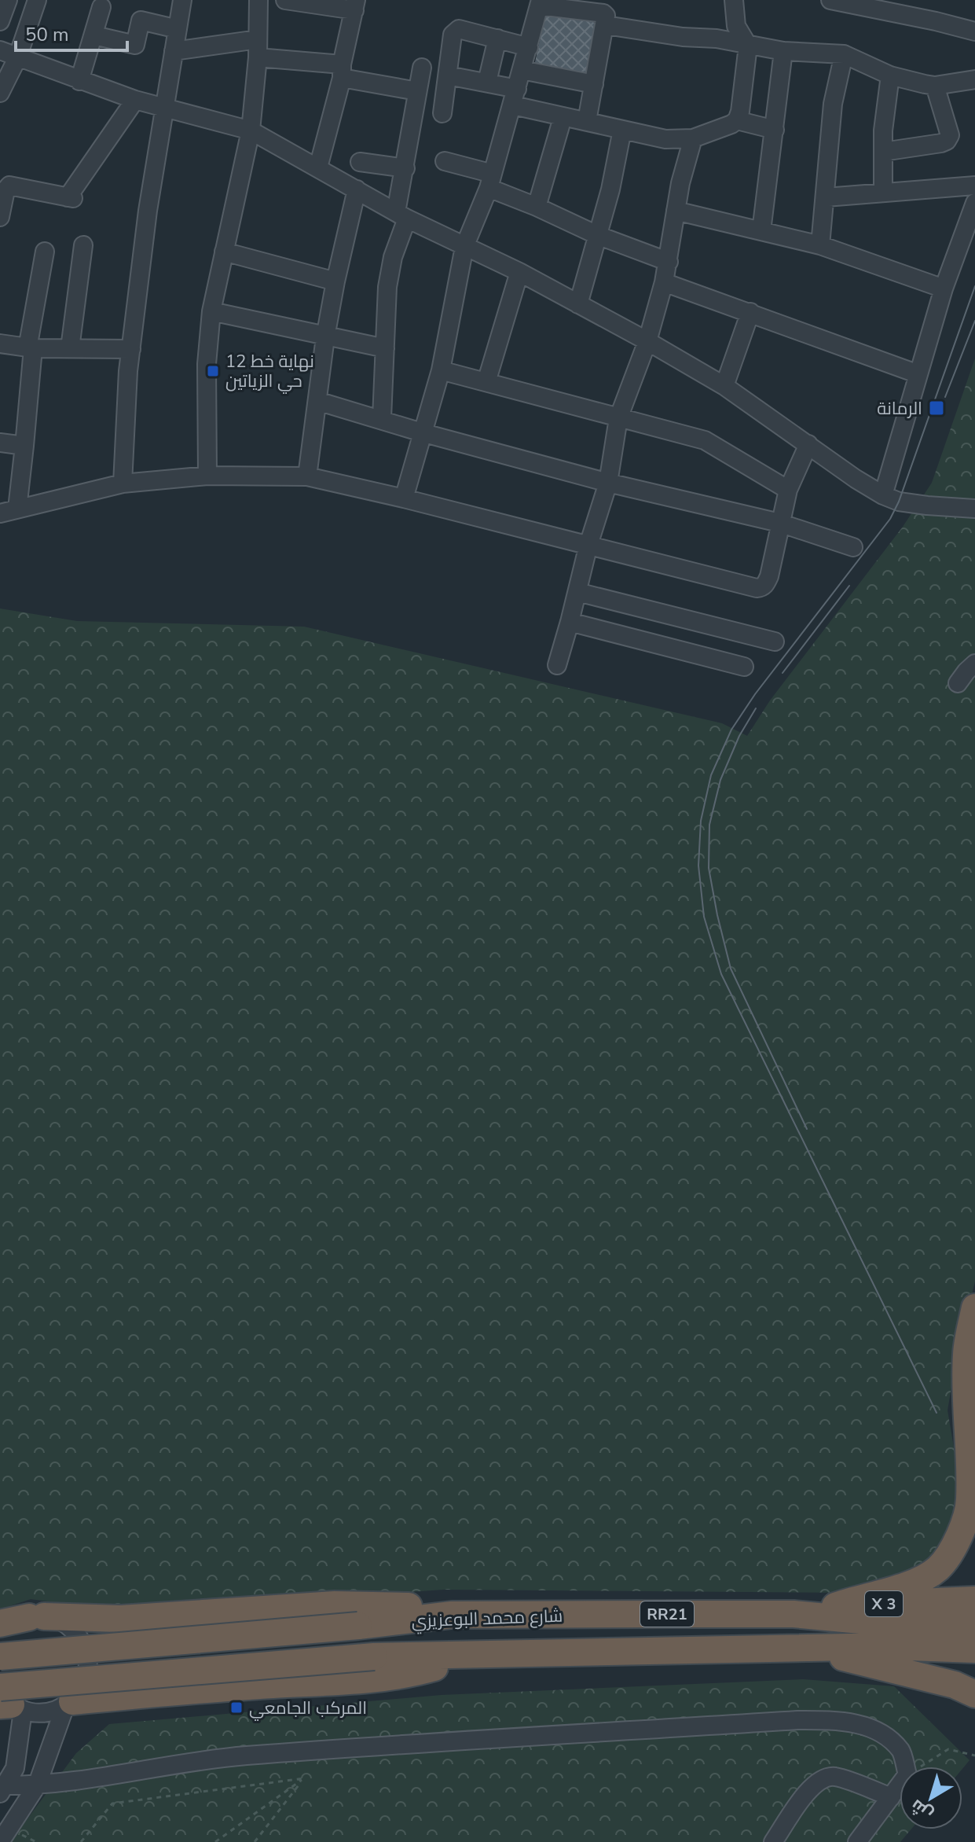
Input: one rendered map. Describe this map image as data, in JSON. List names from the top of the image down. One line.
{"streets":{"highway":["X 3","RR21","شارع محمد البوعزيزي"]},"crossings":[["X 3","شارع محمد البوعزيزي"]],"places":{"transit":["نهاية خط 12 حي الزياتين","الرمانة","المركب الجامعي"]},"scale_bar":"50 m","north":"bottom left"}
